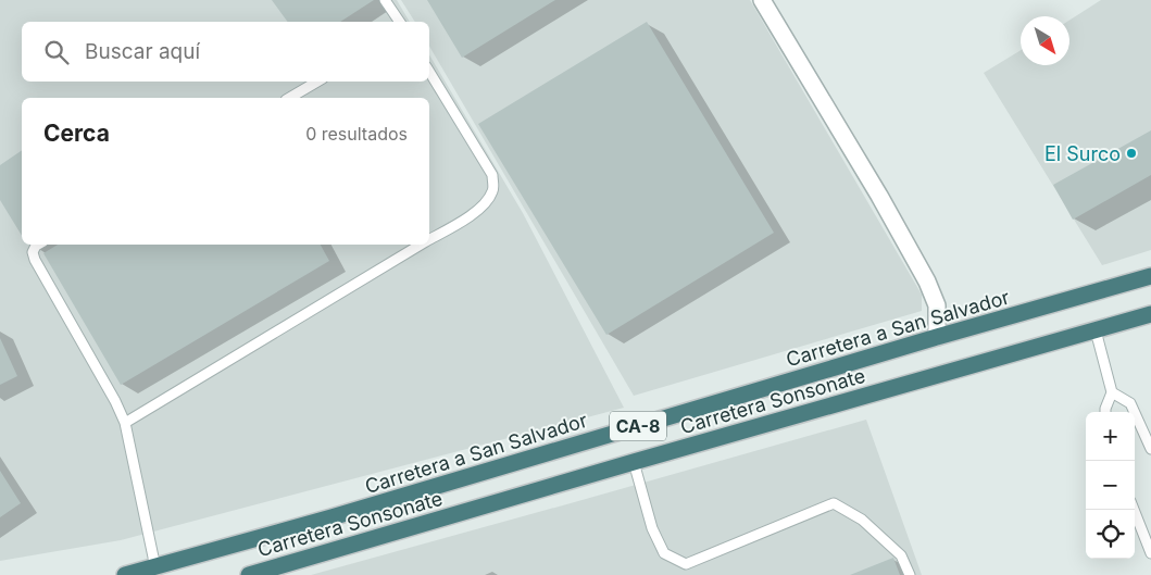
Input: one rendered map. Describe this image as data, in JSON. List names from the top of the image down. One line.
{"streets":{"highway":["Carretera a San Salvador","Carretera Sonsonate","CA-8"]},"places":["El Surco"],"north":"bottom right","page":{"search":"Buscar aquí","heading":["Cerca","0 resultados"],"map_buttons":["+","−"]}}
